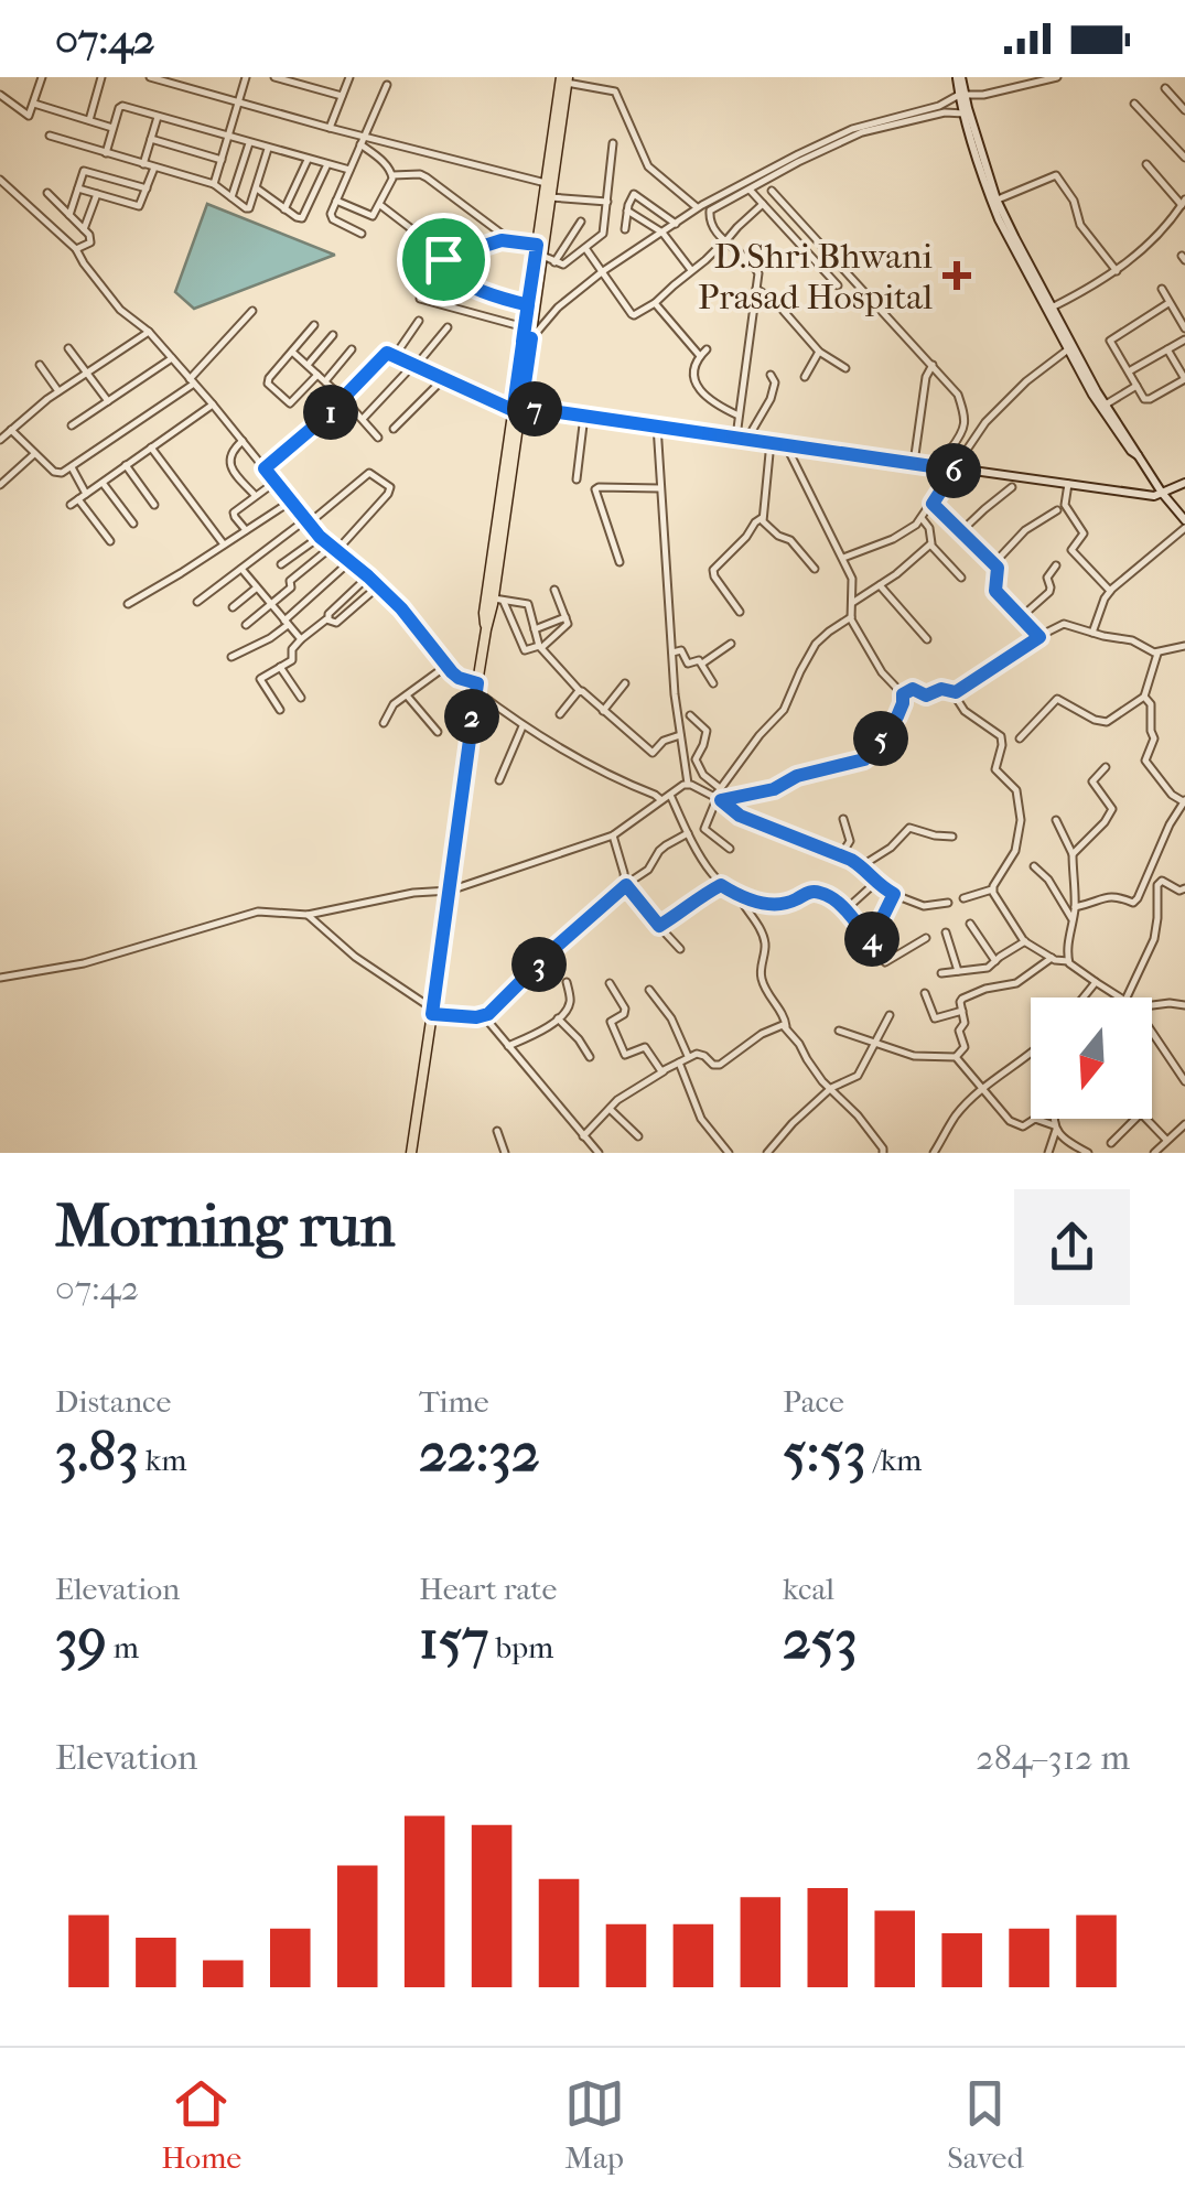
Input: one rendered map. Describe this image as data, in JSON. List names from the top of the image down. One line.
{"places":{"health":["D.Shri Bhwani Prasad Hospital"]},"north":"bottom","page":{"status":"07:42","pins":["7","1","6","2","5","4","3"],"heading":["Morning run","07:42"],"stats":[["Distance","3.83 km"],["Time","22:32"],["Pace","5:53 /km"],["Elevation","39 m"],["Heart rate","157 bpm"],["kcal","253"]],"chart":["Elevation","284–312 m"],"tabs":["Home","Map","Saved"]}}
